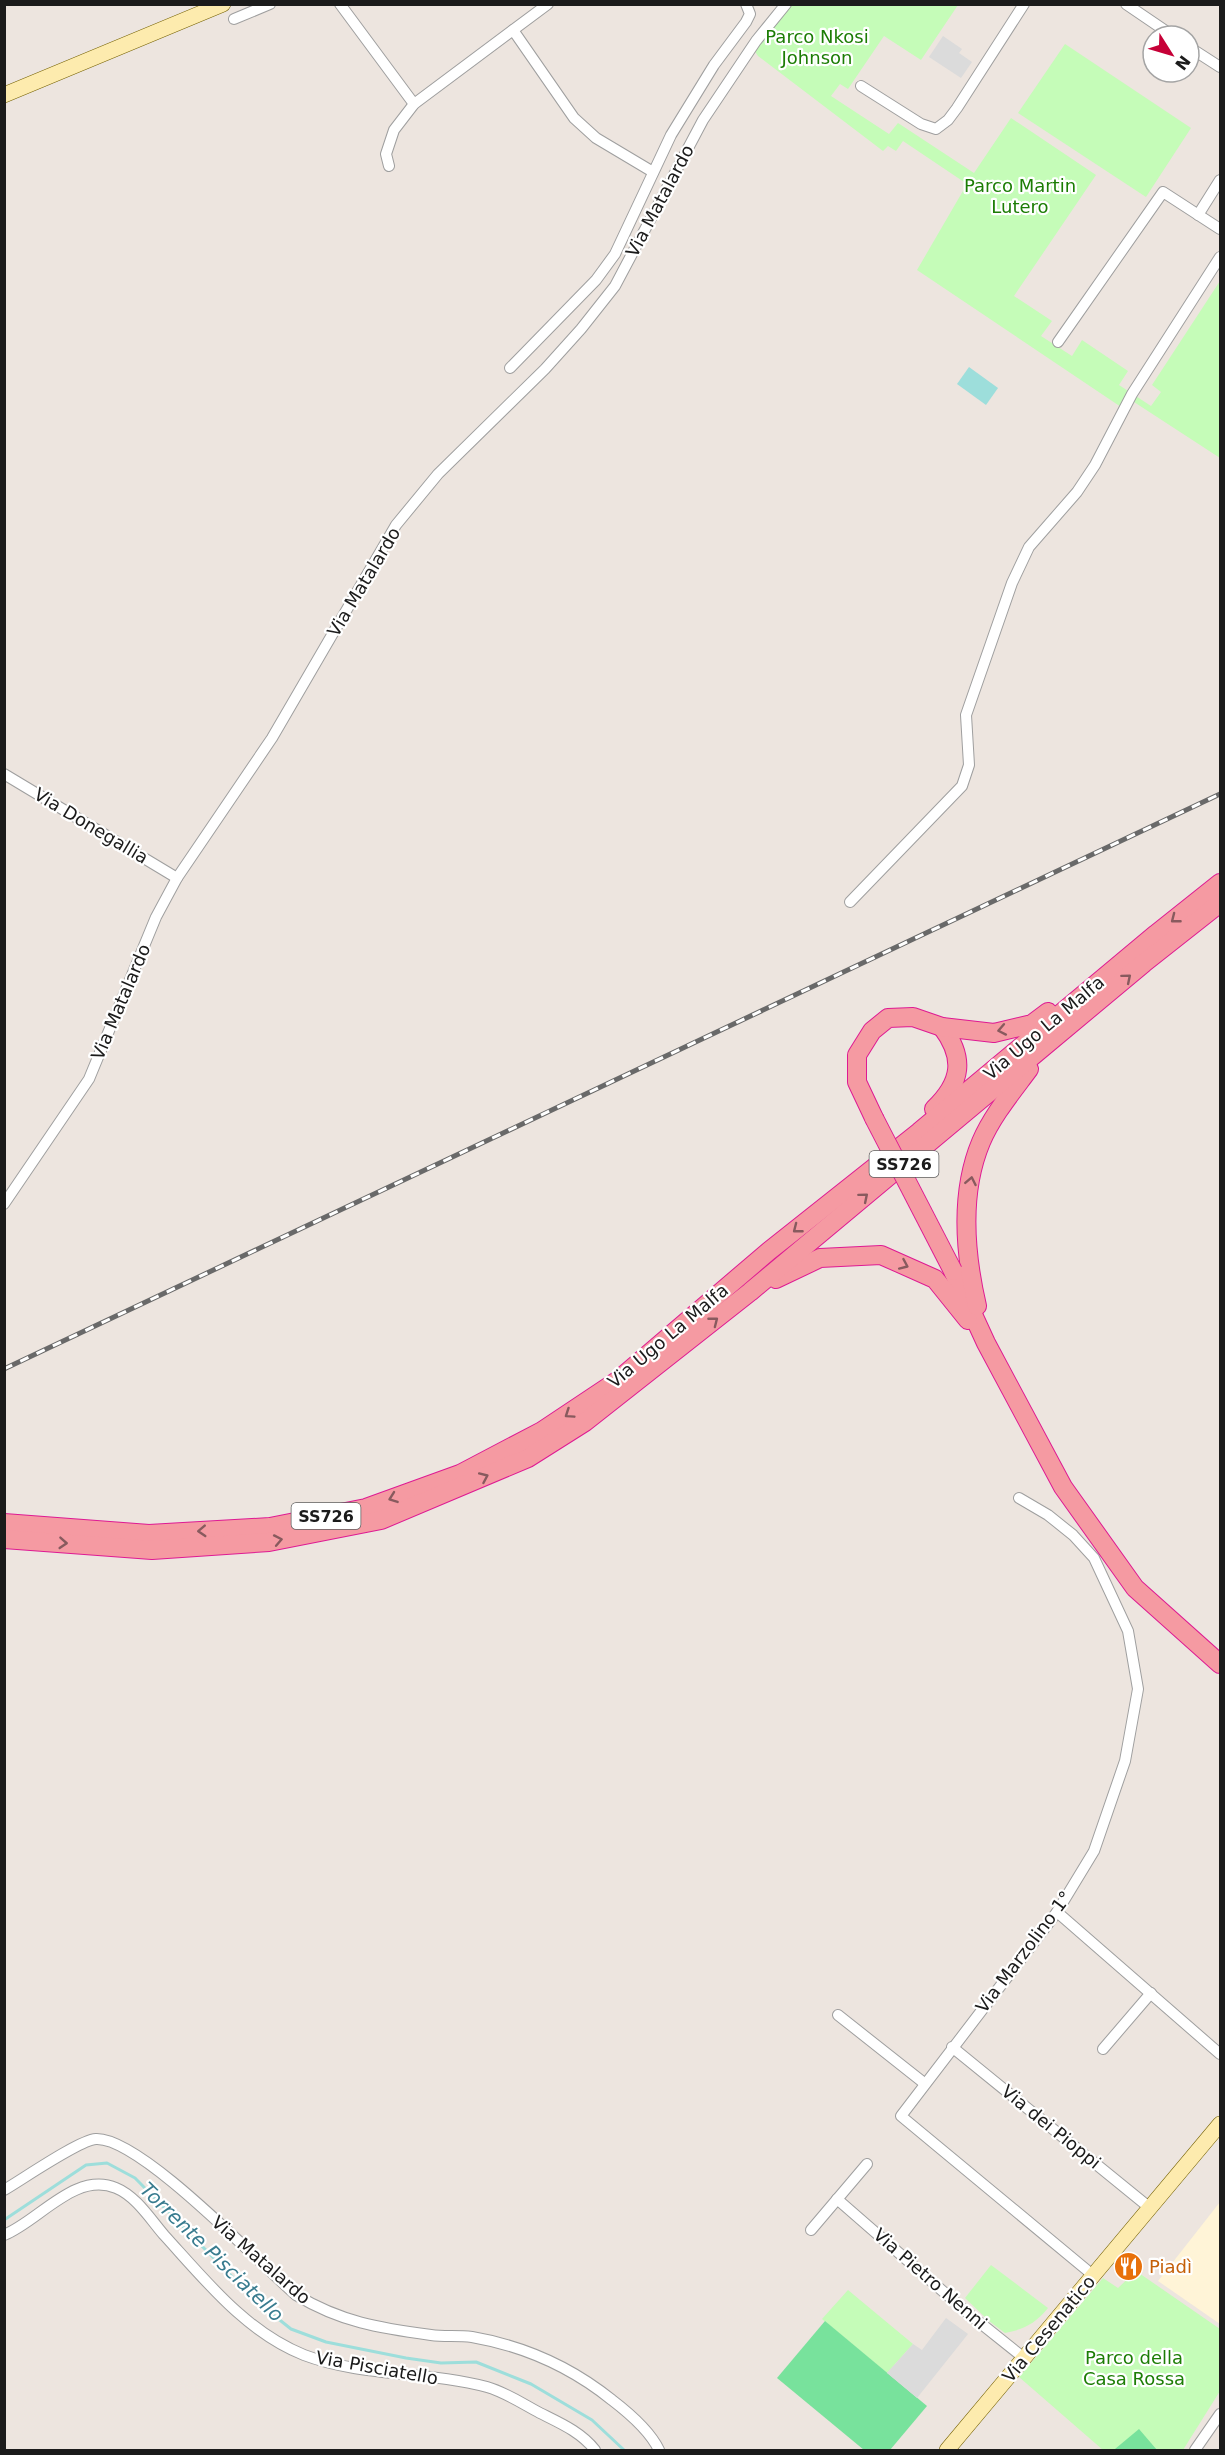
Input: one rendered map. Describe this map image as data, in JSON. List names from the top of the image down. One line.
{"streets":{"highway":["Via Ugo La Malfa","SS726"],"main road":["Via Cesenatico"],"street":["Via Matalardo","Via Donegallia","Via Marzolino 1°","Via dei Pioppi","Via Pietro Nenni","Via Pisciatello"]},"crossings":[["Via Matalardo","Via Donegallia"],["Via Marzolino 1°","Via dei Pioppi"],["Via Marzolino 1°","Via Cesenatico"],["Via dei Pioppi","Via Cesenatico"],["Via Pietro Nenni","Via Cesenatico"]],"water":["Torrente Pisciatello"],"parks":["Parco Nkosi Johnson","Parco Martin Lutero","Parco della Casa Rossa"],"places":{"restaurant":["Piadì"]},"north":"bottom right"}
